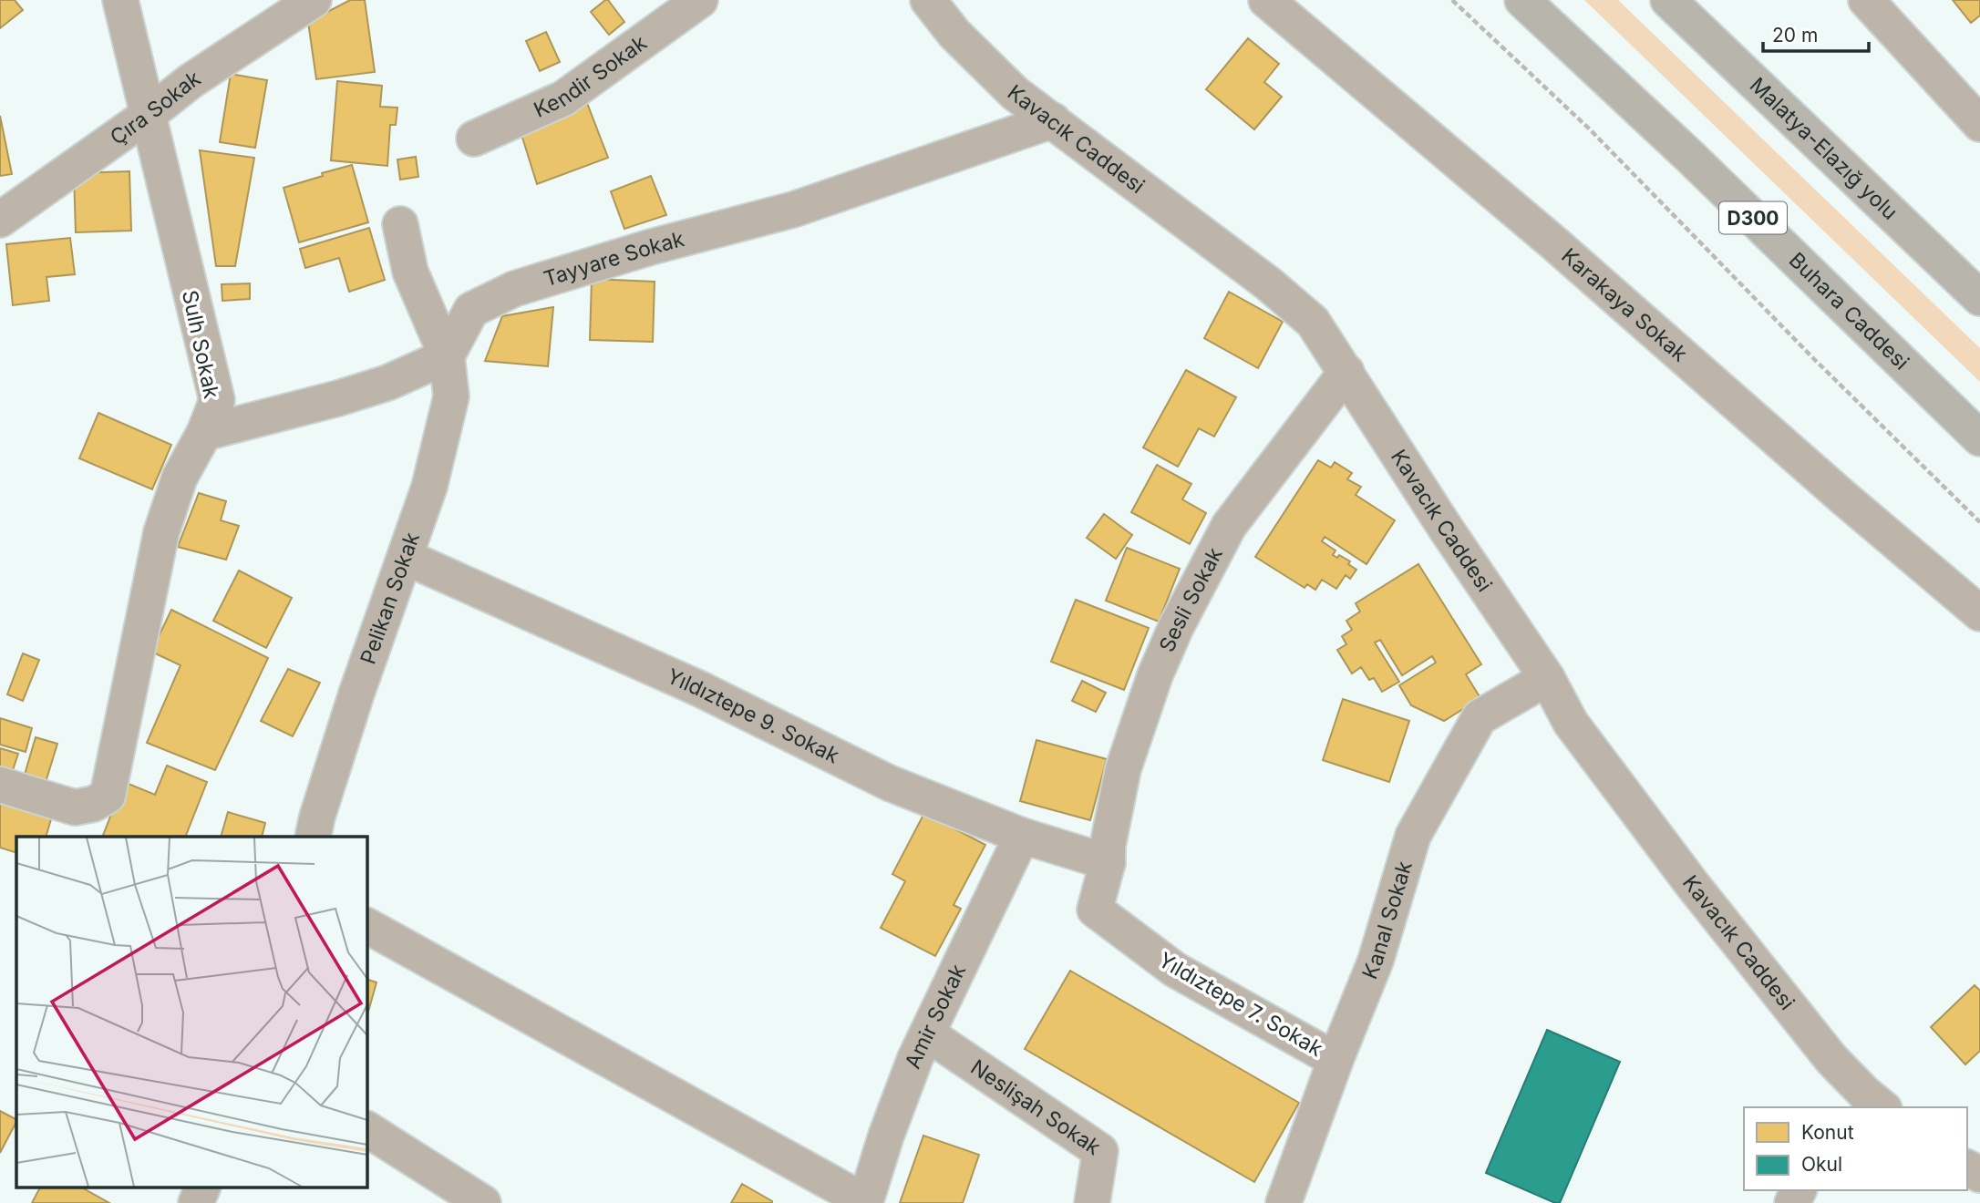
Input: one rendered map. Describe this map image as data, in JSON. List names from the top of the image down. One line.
{"streets":{"highway":["Malatya-Elazığ yolu","D300","Buhara Caddesi"],"street":["Kendir Sokak","Çıra Sokak","Kavacık Caddesi","Tayyare Sokak","Karakaya Sokak","Sulh Sokak","Pelikan Sokak","Sesli Sokak","Yıldıztepe 9. Sokak","Kanal Sokak","Yıldıztepe 7. Sokak","Amir Sokak","Neslişah Sokak"]},"crossings":[["Çıra Sokak","Sulh Sokak"],["Kavacık Caddesi","Tayyare Sokak"],["Kavacık Caddesi","Sesli Sokak"],["Kavacık Caddesi","Kanal Sokak"],["Tayyare Sokak","Pelikan Sokak"],["Pelikan Sokak","Yıldıztepe 9. Sokak"],["Sesli Sokak","Yıldıztepe 9. Sokak"],["Sesli Sokak","Yıldıztepe 7. Sokak"],["Yıldıztepe 9. Sokak","Yıldıztepe 7. Sokak"],["Yıldıztepe 9. Sokak","Amir Sokak"],["Kanal Sokak","Yıldıztepe 7. Sokak"],["Amir Sokak","Neslişah Sokak"]],"legend":["Konut","Okul"],"scale_bar":"20 m"}
